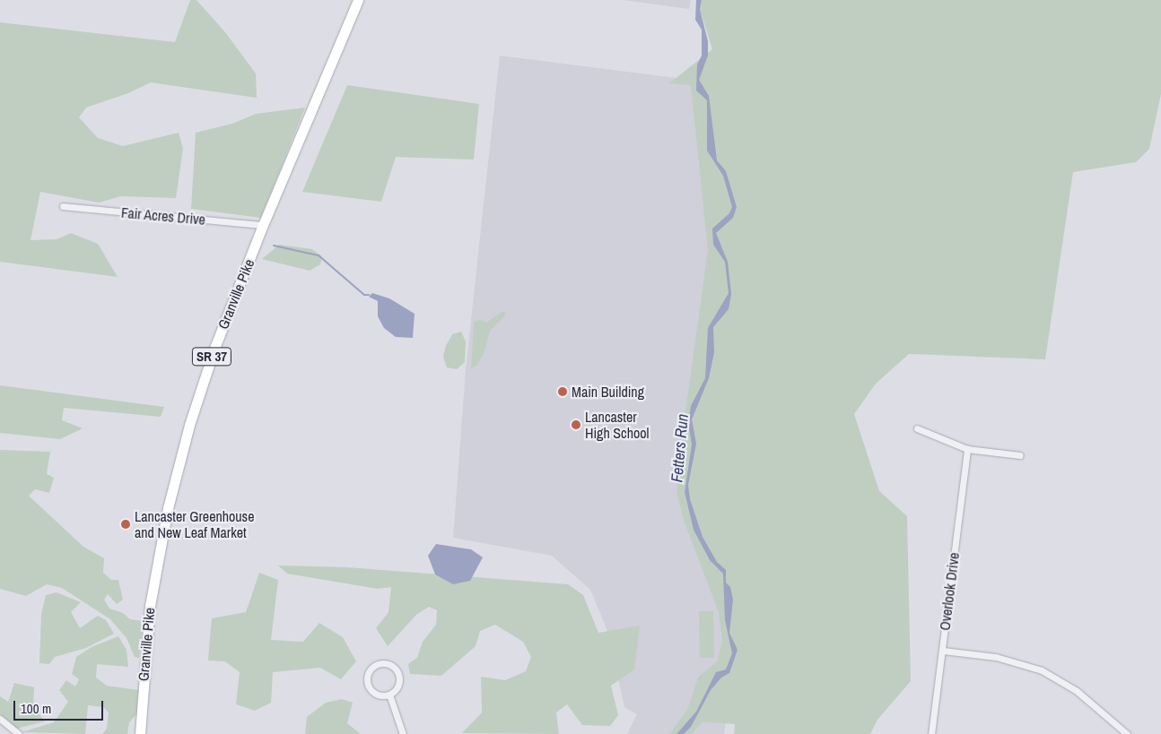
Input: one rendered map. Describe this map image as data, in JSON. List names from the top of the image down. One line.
{"streets":{"highway":["Granville Pike","SR 37"],"street":["Fair Acres Drive","Overlook Drive"]},"crossings":[["Fair Acres Drive","Granville Pike"]],"water":["Fetters Run"],"places":["Main Building","Lancaster High School","Lancaster Greenhouse and New Leaf Market"],"scale_bar":"100 m"}
